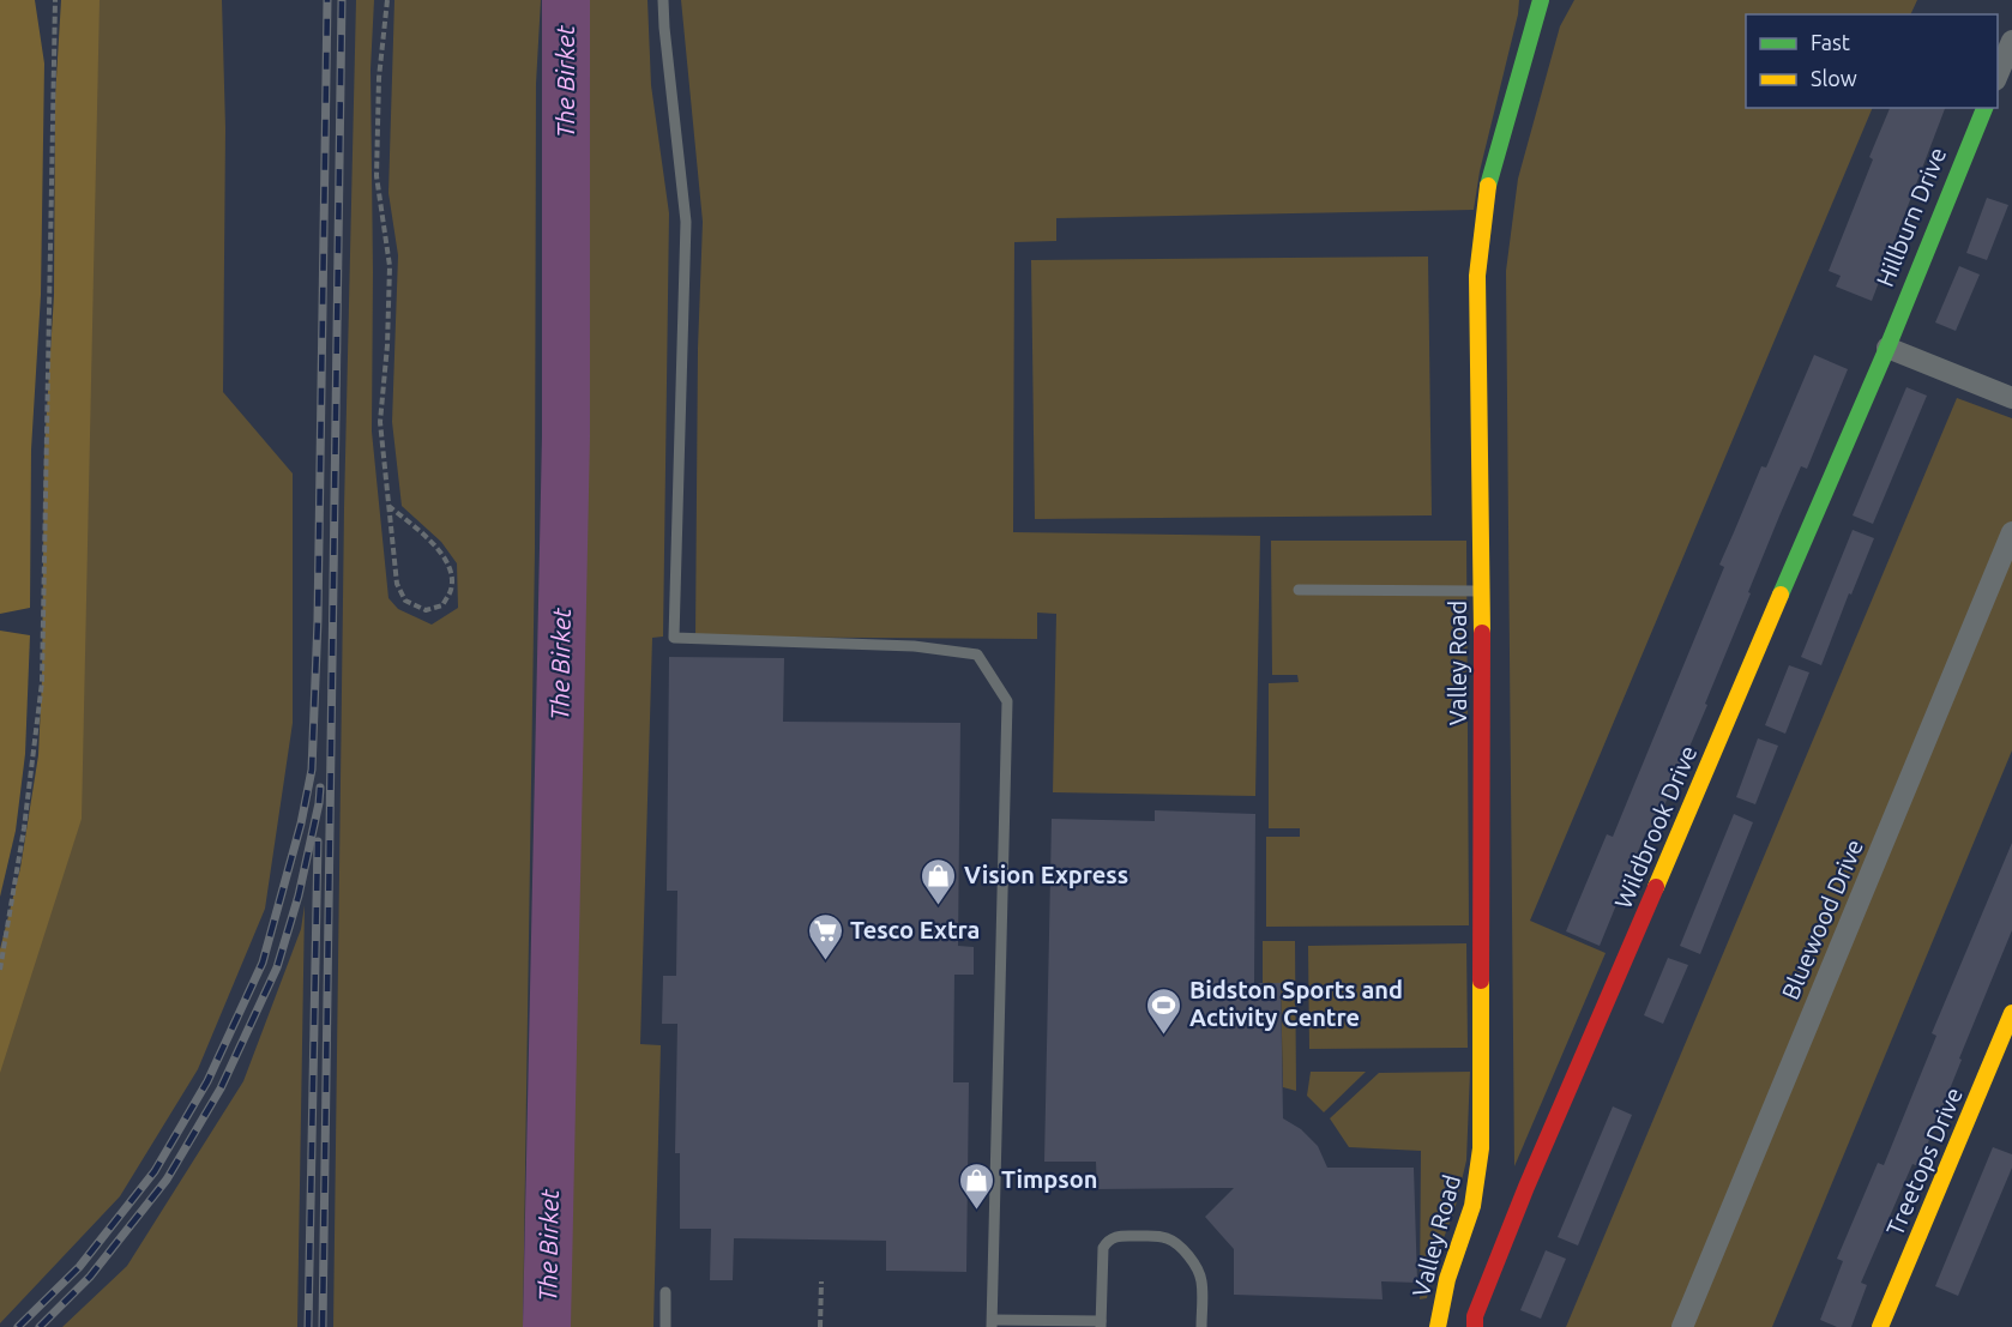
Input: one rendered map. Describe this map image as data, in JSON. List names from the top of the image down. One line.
{"streets":{"street":["Hillburn Drive","Valley Road","Wildbrook Drive","Bluewood Drive","Treetops Drive"]},"crossings":[["Hillburn Drive","Wildbrook Drive"]],"water":["The Birket"],"places":{"shop":["Vision Express","Timpson"],"supermarket":["Tesco Extra"],"sports":["Bidston Sports and Activity Centre"]},"legend":["Fast","Slow"]}
